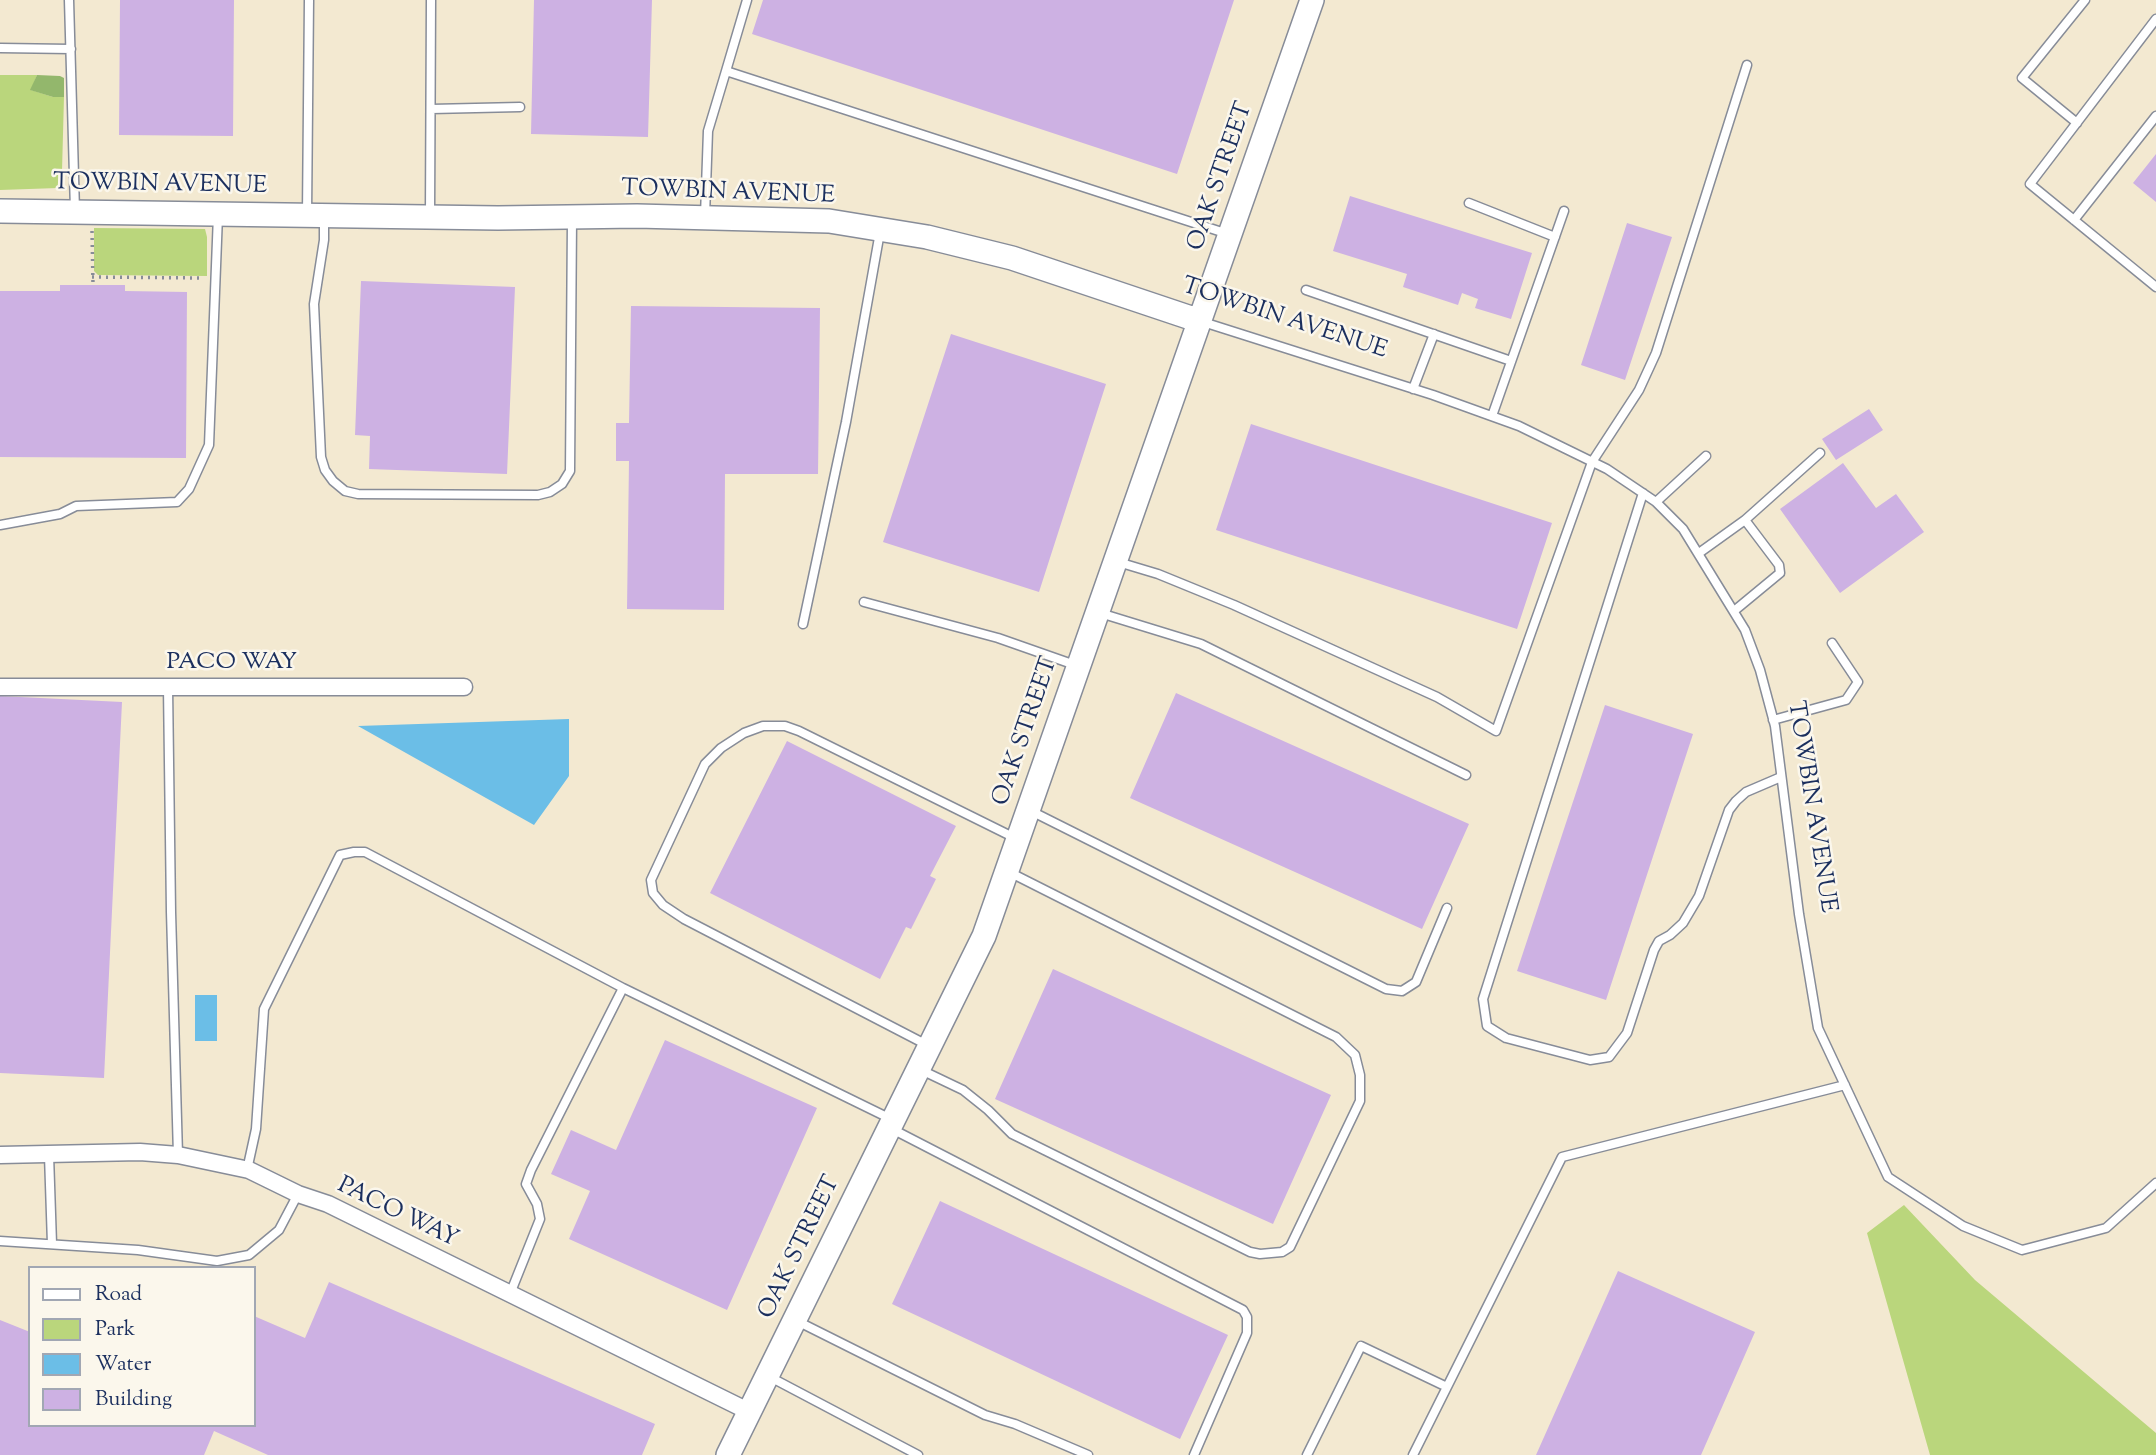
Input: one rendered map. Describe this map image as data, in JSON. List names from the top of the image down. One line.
{"streets":{"street":["OAK STREET","TOWBIN AVENUE","PACO WAY"]},"crossings":[["OAK STREET","TOWBIN AVENUE"],["OAK STREET","PACO WAY"]],"legend":["Road","Park","Water","Building"]}
